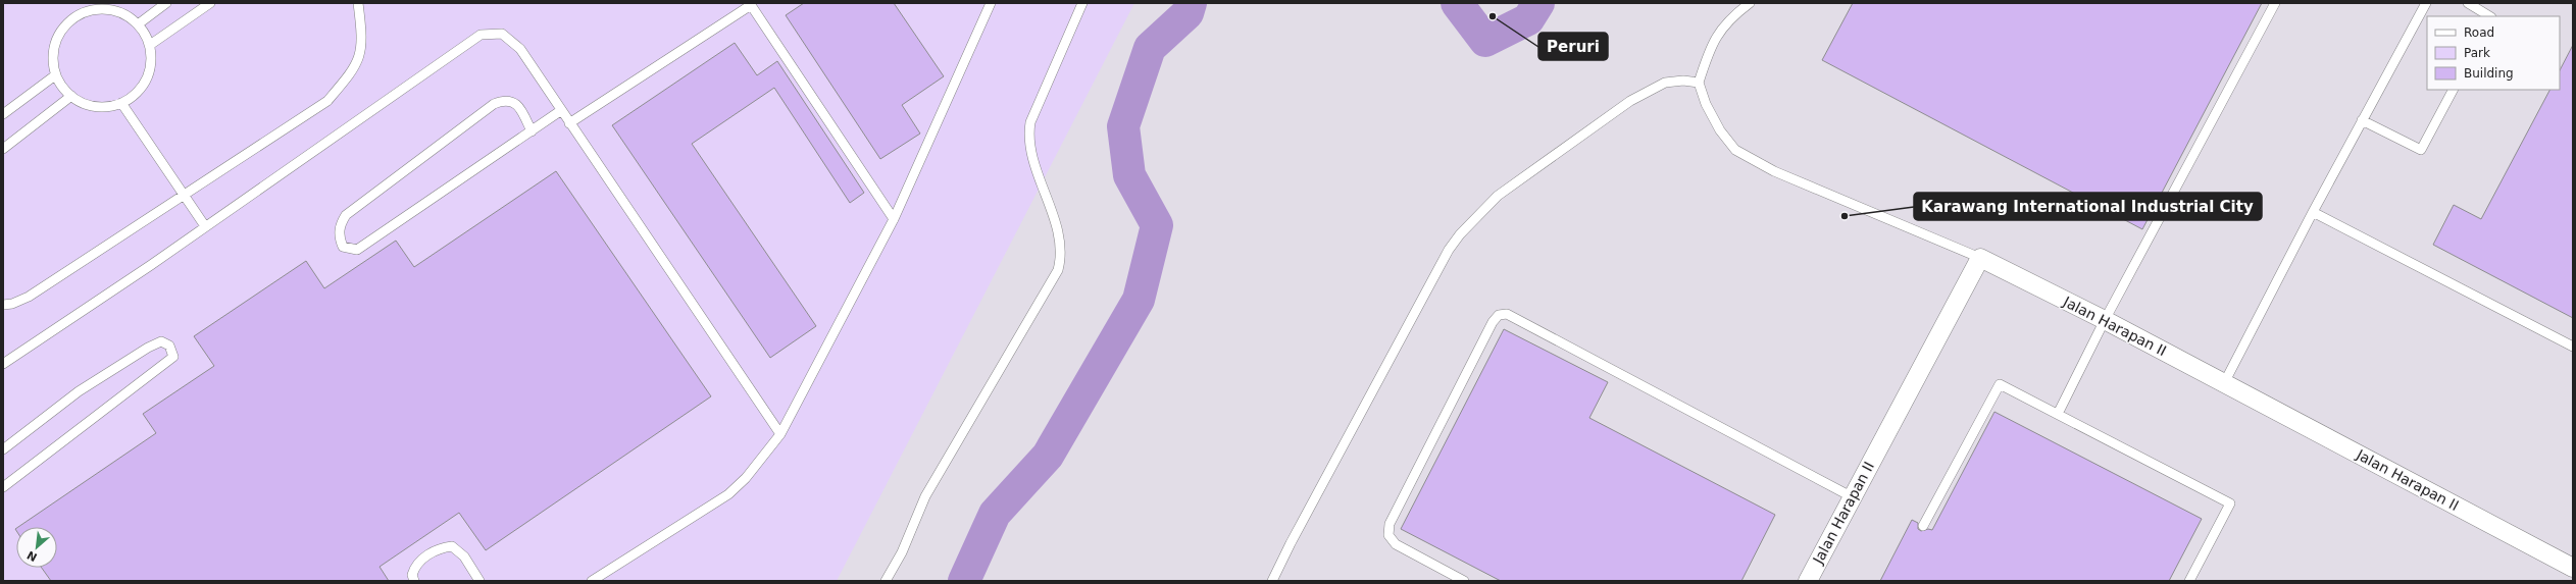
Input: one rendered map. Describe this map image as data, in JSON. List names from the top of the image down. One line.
{"streets":{"street":["Jalan Harapan II"]},"places":["Peruri","Karawang International Industrial City"],"legend":["Road","Park","Building"],"north":"bottom left"}
